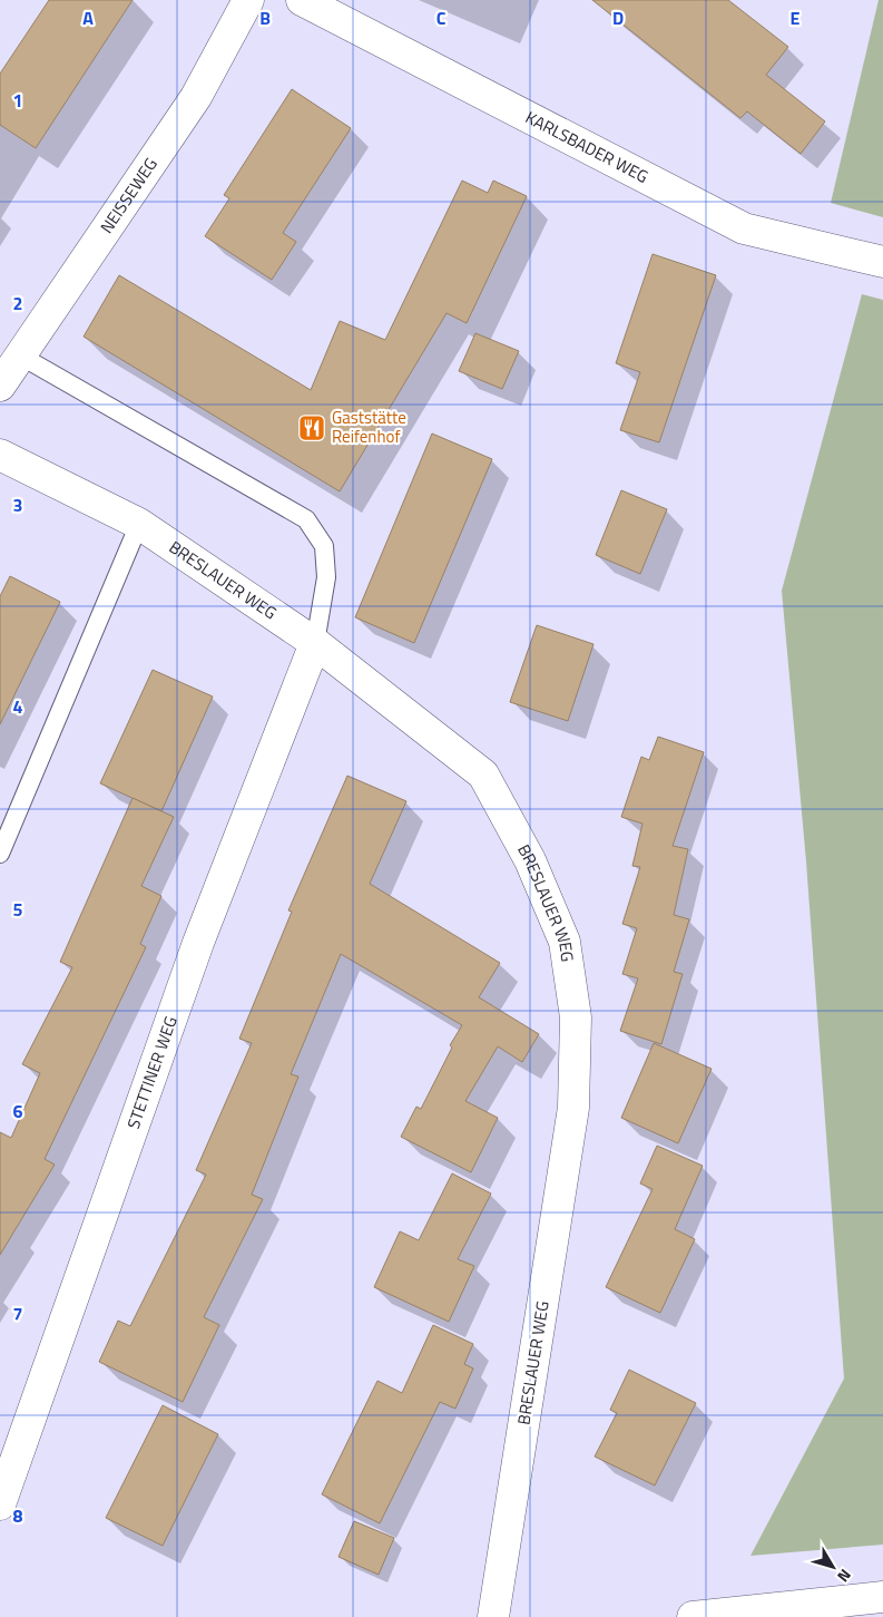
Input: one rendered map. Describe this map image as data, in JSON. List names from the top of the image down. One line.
{"streets":{"street":["KARLSBADER WEG","NEISSEWEG","BRESLAUER WEG","STETTINER WEG"]},"crossings":[["BRESLAUER WEG","STETTINER WEG"]],"places":{"restaurant":["Gaststätte Reifenhof"]},"north":"bottom right","grid":{"columns":["A","B","C","D","E"],"rows":["1","2","3","4","5","6","7","8"]}}
